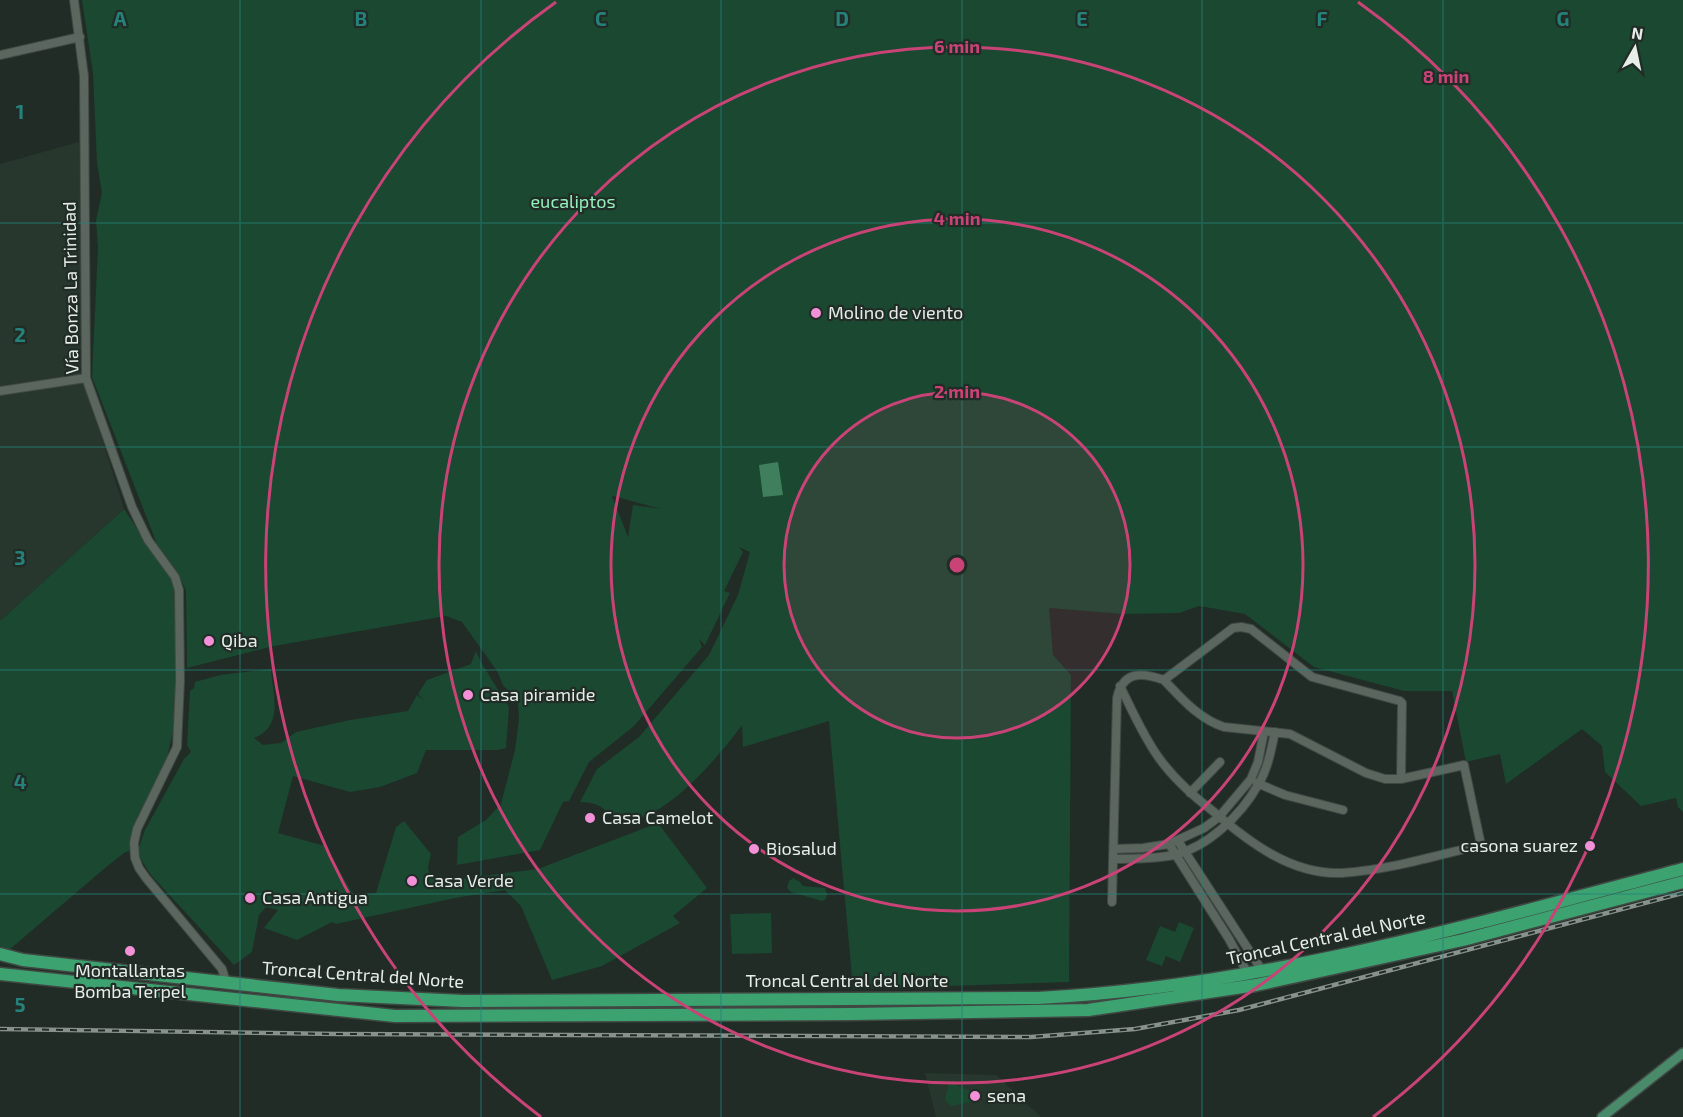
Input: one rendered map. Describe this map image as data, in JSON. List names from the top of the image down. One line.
{"streets":{"highway":["Troncal Central del Norte"],"street":["Vía Bonza La Trinidad"]},"crossings":[["Vía Bonza La Trinidad","Troncal Central del Norte"]],"parks":["eucaliptos"],"places":["Molino de viento","Qiba","Casa piramide","Casa Camelot","casona suarez","Biosalud","Casa Verde","Casa Antigua","Montallantas Bomba Terpel","sena"],"north":"top","grid":{"columns":["A","B","C","D","E","F","G"],"rows":["1","2","3","4","5"]},"rings":["6 min","8 min","4 min","2 min"]}
